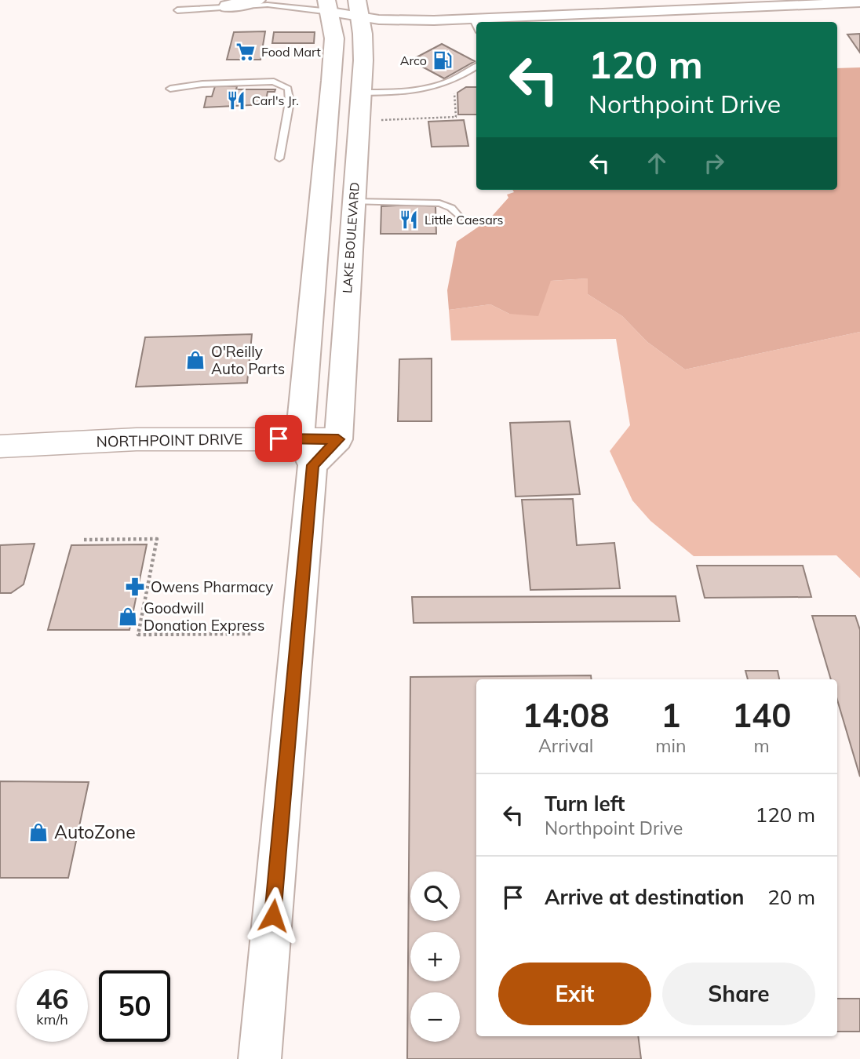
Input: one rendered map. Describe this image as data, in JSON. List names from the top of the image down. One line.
{"streets":{"main road":["LAKE BOULEVARD"],"street":["NORTHPOINT DRIVE"]},"crossings":[["LAKE BOULEVARD","NORTHPOINT DRIVE"]],"places":{"supermarket":["Food Mart"],"fuel station":["Arco"],"restaurant":["Carl's Jr.","Little Caesars"],"shop":["O'Reilly Auto Parts","Goodwill Donation Express","AutoZone"],"pharmacy":["Owens Pharmacy"]},"page":{"turn":["120 m","Northpoint Drive"],"eta":["14:08","Arrival","1","min","140","m"],"list":[{"name":"Turn left","note":"Northpoint Drive","value":"120 m"},{"name":"Arrive at destination","value":"20 m"}],"map_buttons":["+","−"],"buttons":["Exit","Share"],"speed":"46 km/h","limit":"50"}}
